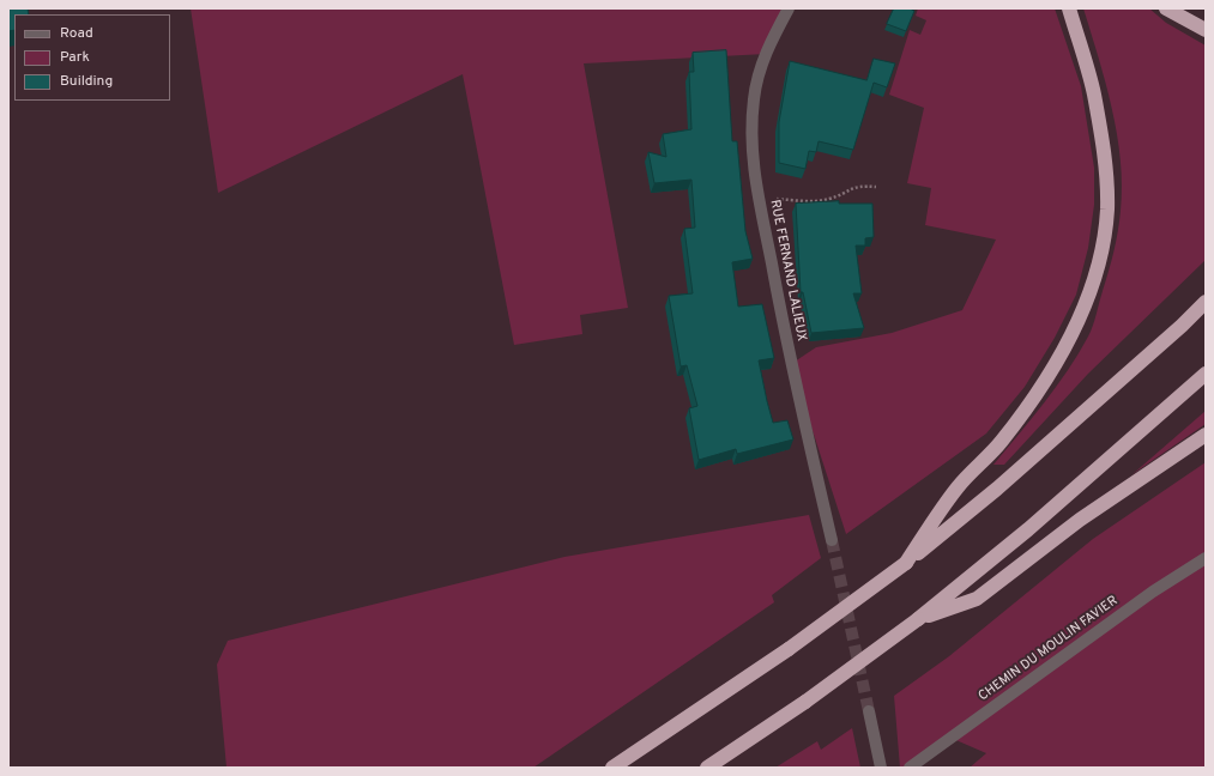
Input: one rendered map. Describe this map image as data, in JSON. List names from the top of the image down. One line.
{"streets":{"street":["RUE FERNAND LALIEUX","CHEMIN DU MOULIN FAVIER"]},"legend":["Road","Park","Building"]}
